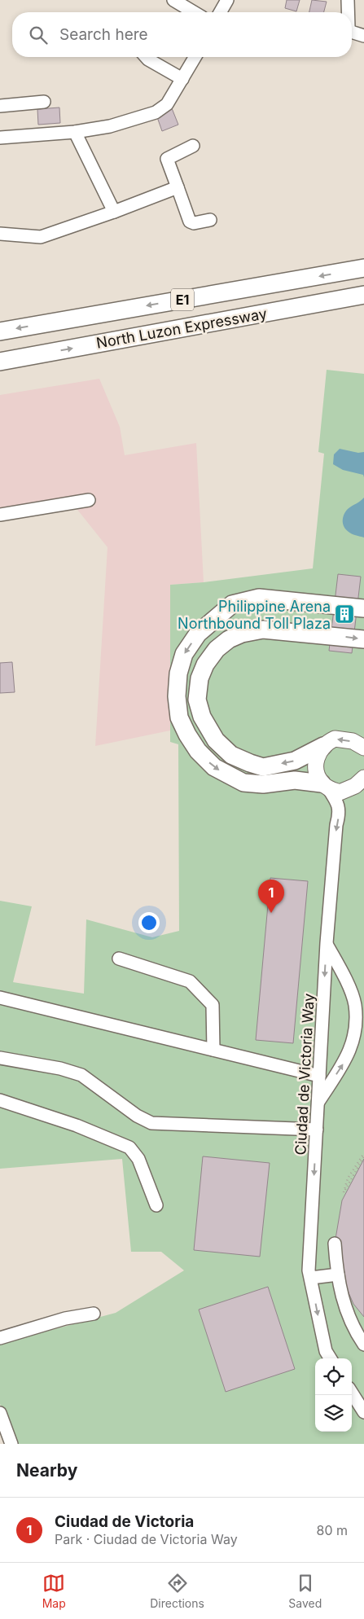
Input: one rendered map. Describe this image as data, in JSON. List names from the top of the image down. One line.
{"streets":{"highway":["E1","North Luzon Expressway"],"street":["Ciudad de Victoria Way"]},"places":{"building":["Philippine Arena Northbound Toll Plaza"]},"page":{"search":"Search here","pins":"1","heading":"Nearby","list":[{"mark":"1","name":"Ciudad de Victoria","note":"Park · Ciudad de Victoria Way","value":"80 m"}],"nav":["Map","Directions","Saved"]}}
